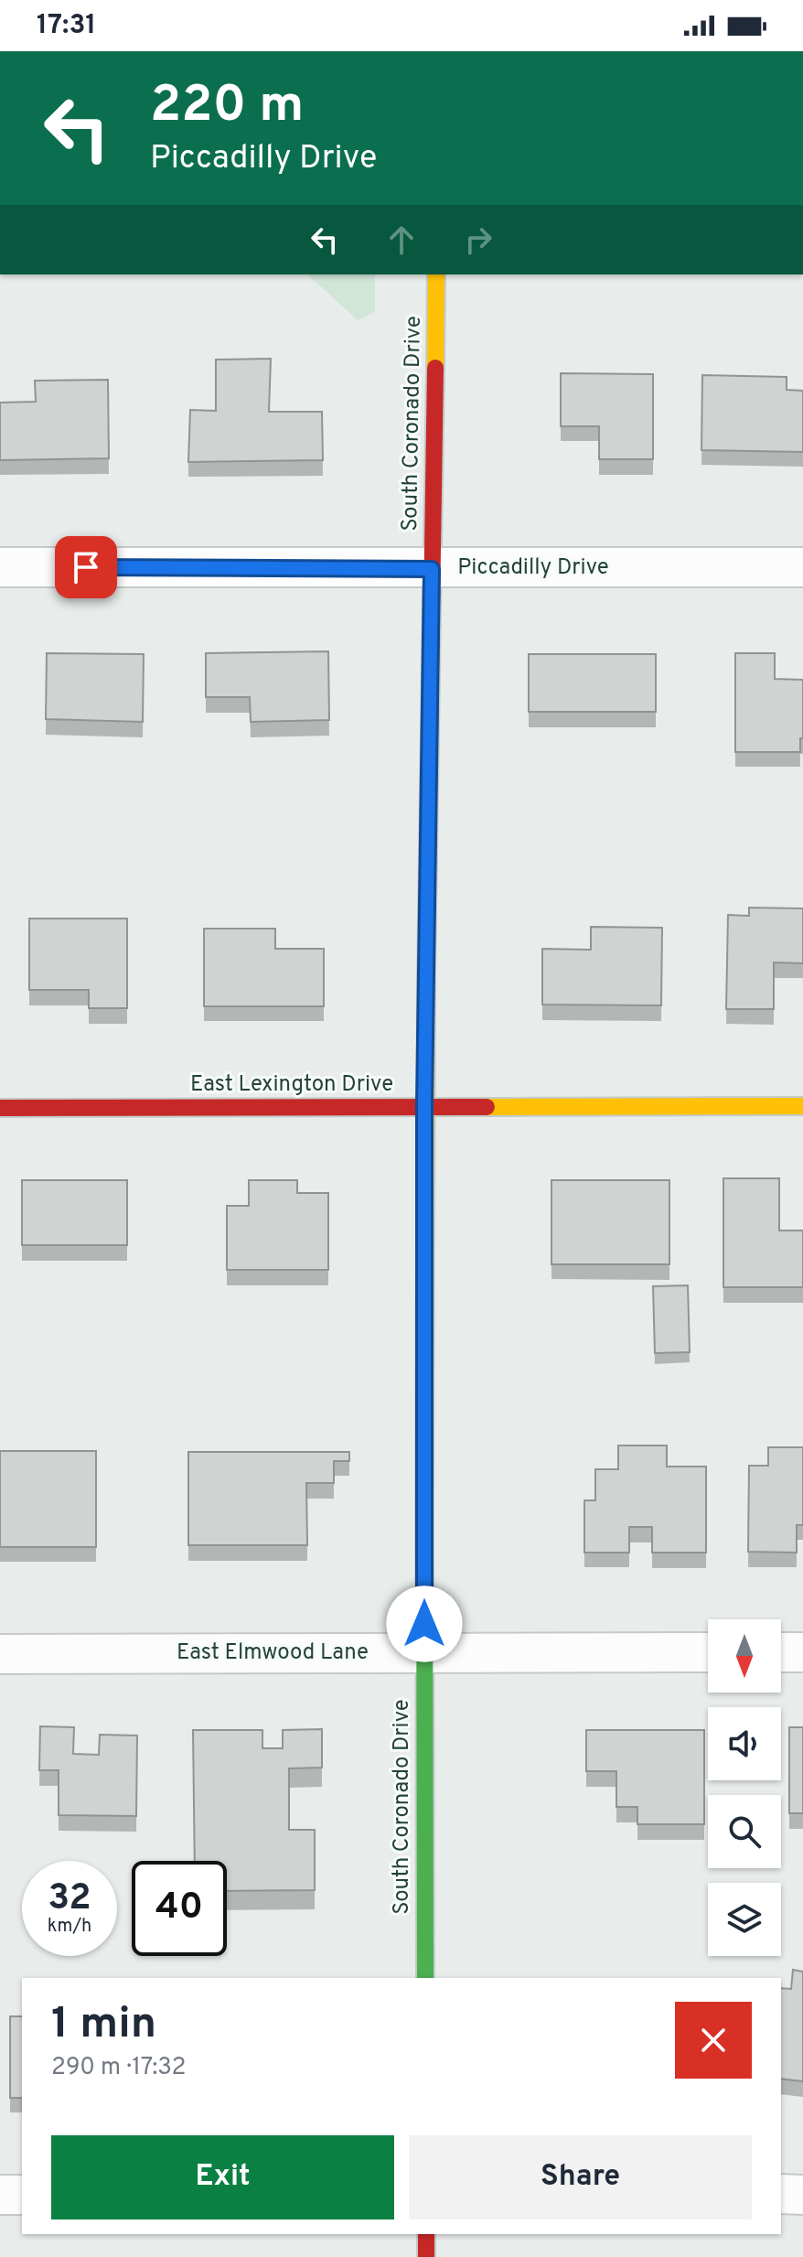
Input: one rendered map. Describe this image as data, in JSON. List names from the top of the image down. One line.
{"streets":{"street":["South Coronado Drive","Piccadilly Drive","East Lexington Drive","East Elmwood Lane"]},"crossings":[["South Coronado Drive","Piccadilly Drive"],["South Coronado Drive","East Lexington Drive"],["South Coronado Drive","East Elmwood Lane"]],"north":"bottom","page":{"status":"17:31","turn":["220 m","Piccadilly Drive"],"speed":"32 km/h","limit":"40","heading":["1 min","290 m · 17:32"],"buttons":["Exit","Share"]}}
